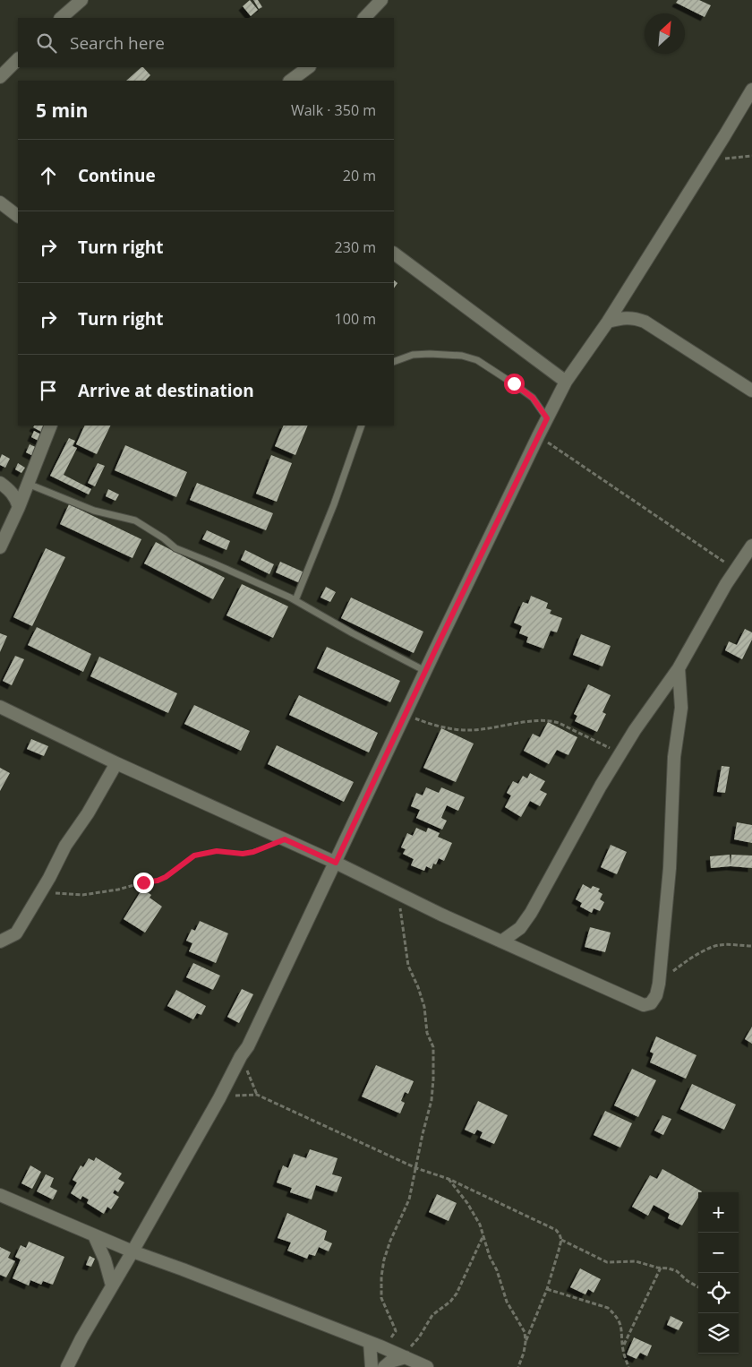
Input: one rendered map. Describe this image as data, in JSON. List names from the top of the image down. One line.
{"north":"top right","page":{"search":"Search here","heading":["5 min","Walk · 350 m"],"list":[["Continue","20 m"],["Turn right","230 m"],["Turn right","100 m"],"Arrive at destination"],"map_buttons":["+","−"]}}
